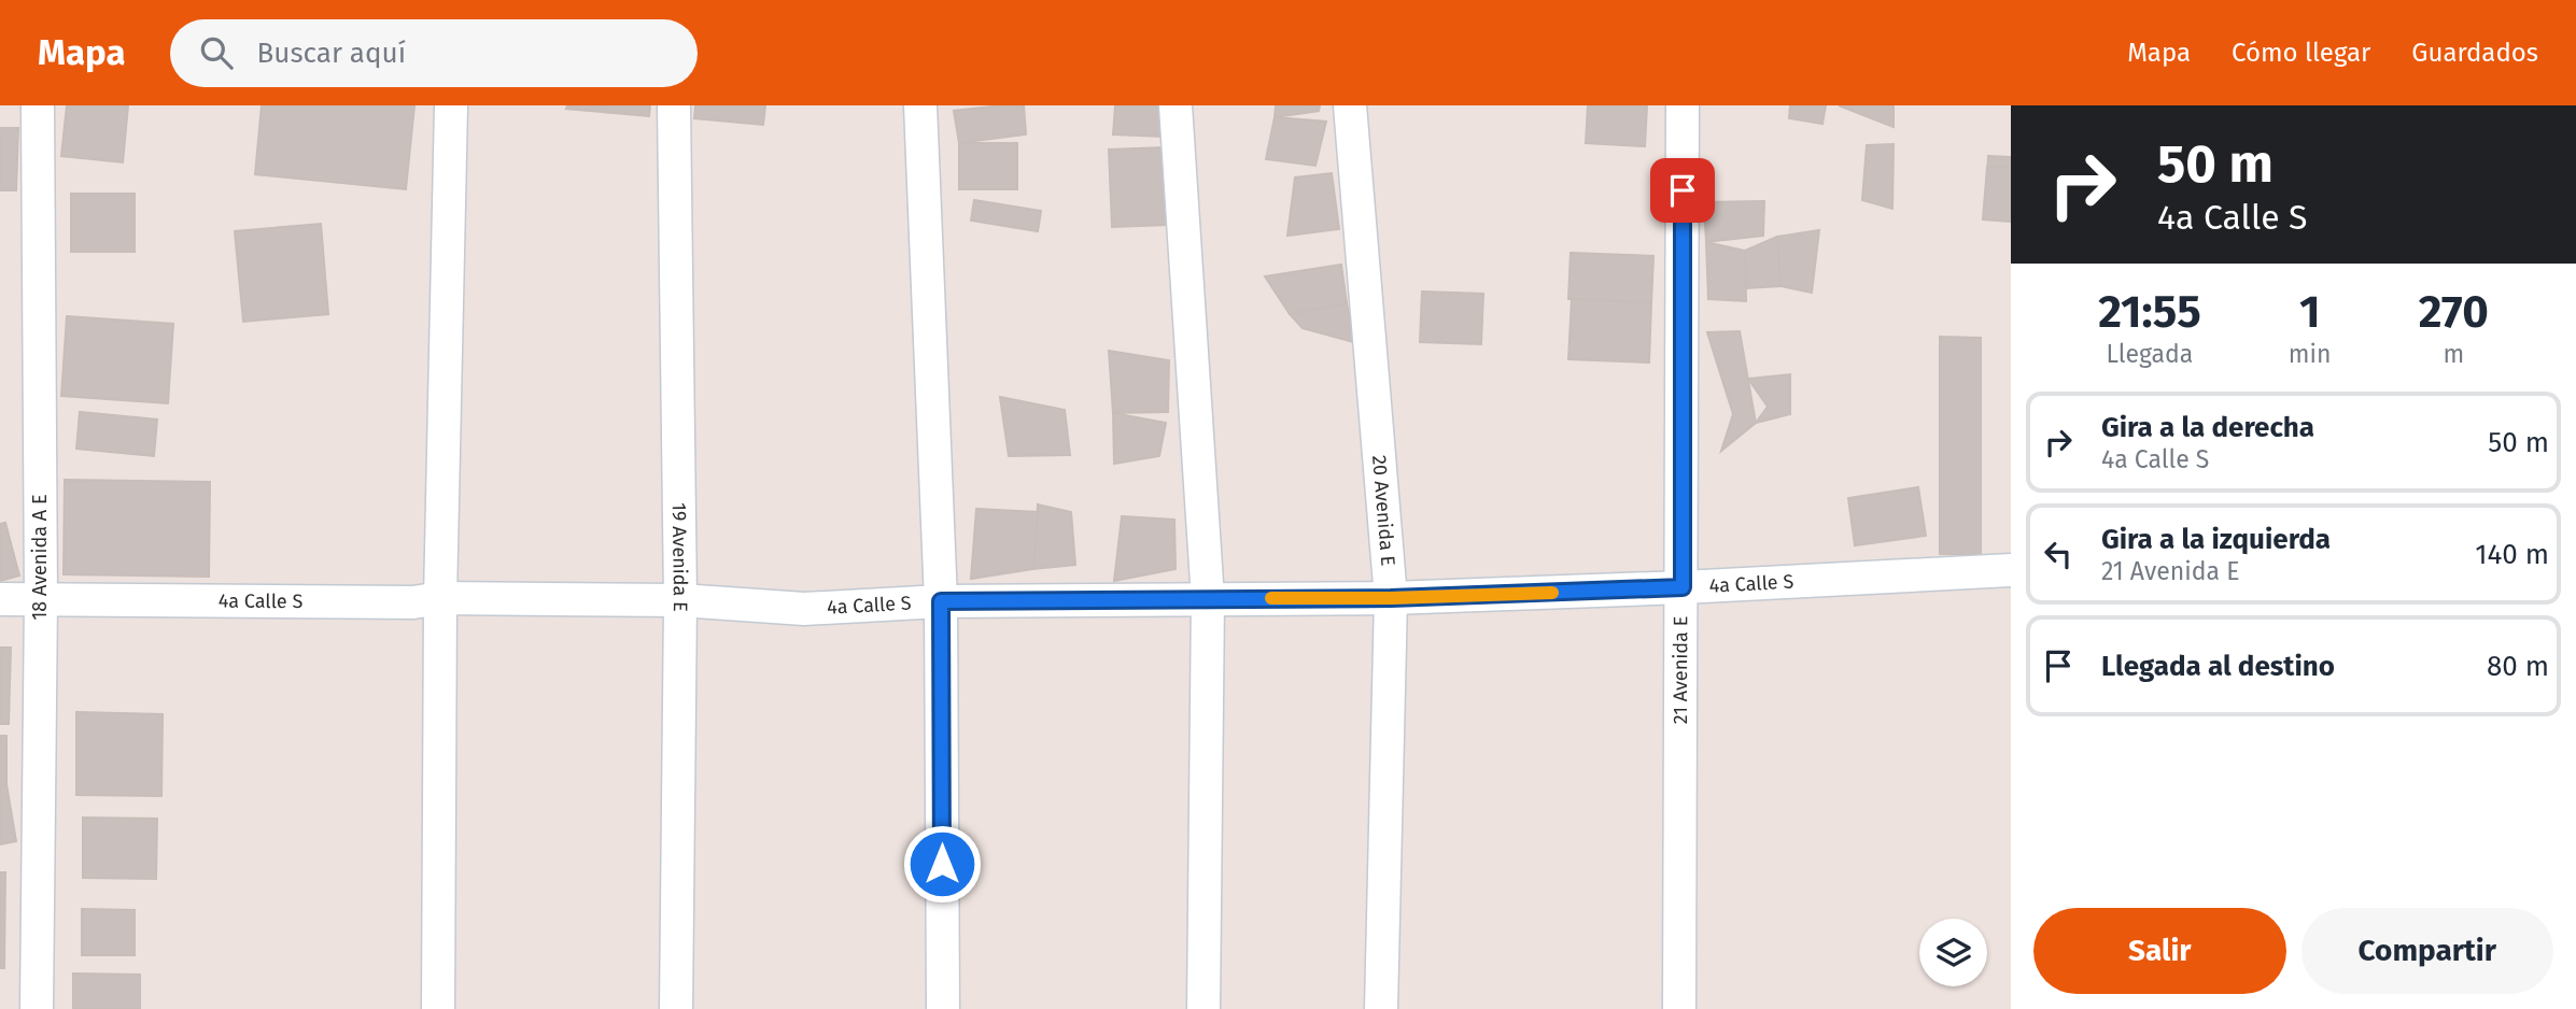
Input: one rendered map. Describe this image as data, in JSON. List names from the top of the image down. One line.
{"streets":{"street":["20 Avenida E","18 Avenida A E","19 Avenida E","4a Calle S","21 Avenida E"]},"crossings":[["20 Avenida E","4a Calle S"],["18 Avenida A E","4a Calle S"],["19 Avenida E","4a Calle S"],["4a Calle S","21 Avenida E"]],"page":{"header":"Mapa","search":"Buscar aquí","nav":["Mapa","Cómo llegar","Guardados"],"turn":["50 m","4a Calle S"],"eta":["21:55","Llegada","1","min","270","m"],"list":[{"name":"Gira a la derecha","note":"4a Calle S","value":"50 m"},{"name":"Gira a la izquierda","note":"21 Avenida E","value":"140 m"},{"name":"Llegada al destino","value":"80 m"}],"buttons":["Salir","Compartir"]}}
